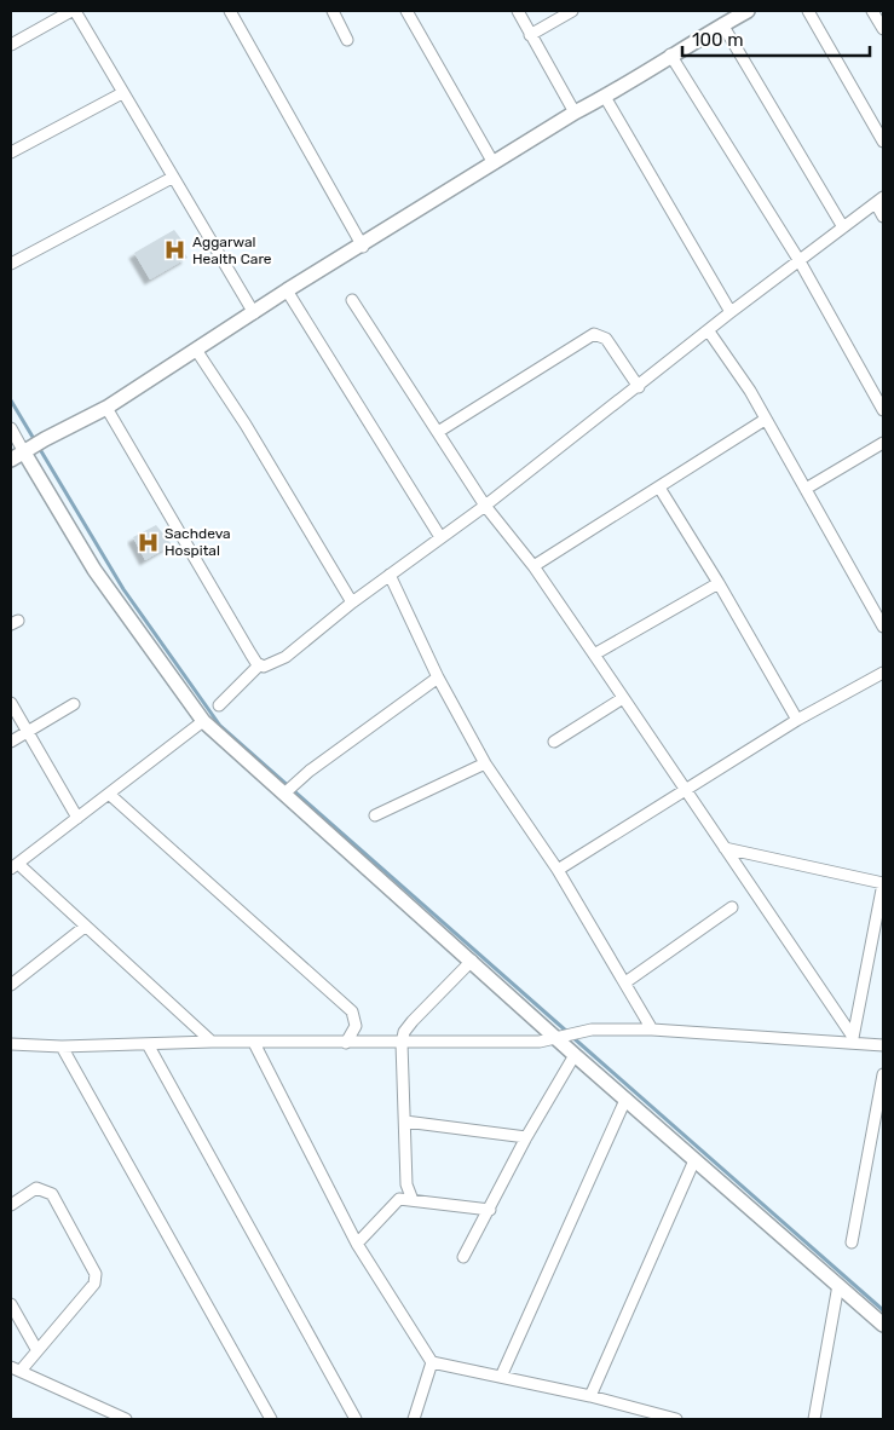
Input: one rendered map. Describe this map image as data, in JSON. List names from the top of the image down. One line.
{"places":{"hospital":["Aggarwal Health Care","Sachdeva Hospital"]},"scale_bar":"100 m"}
